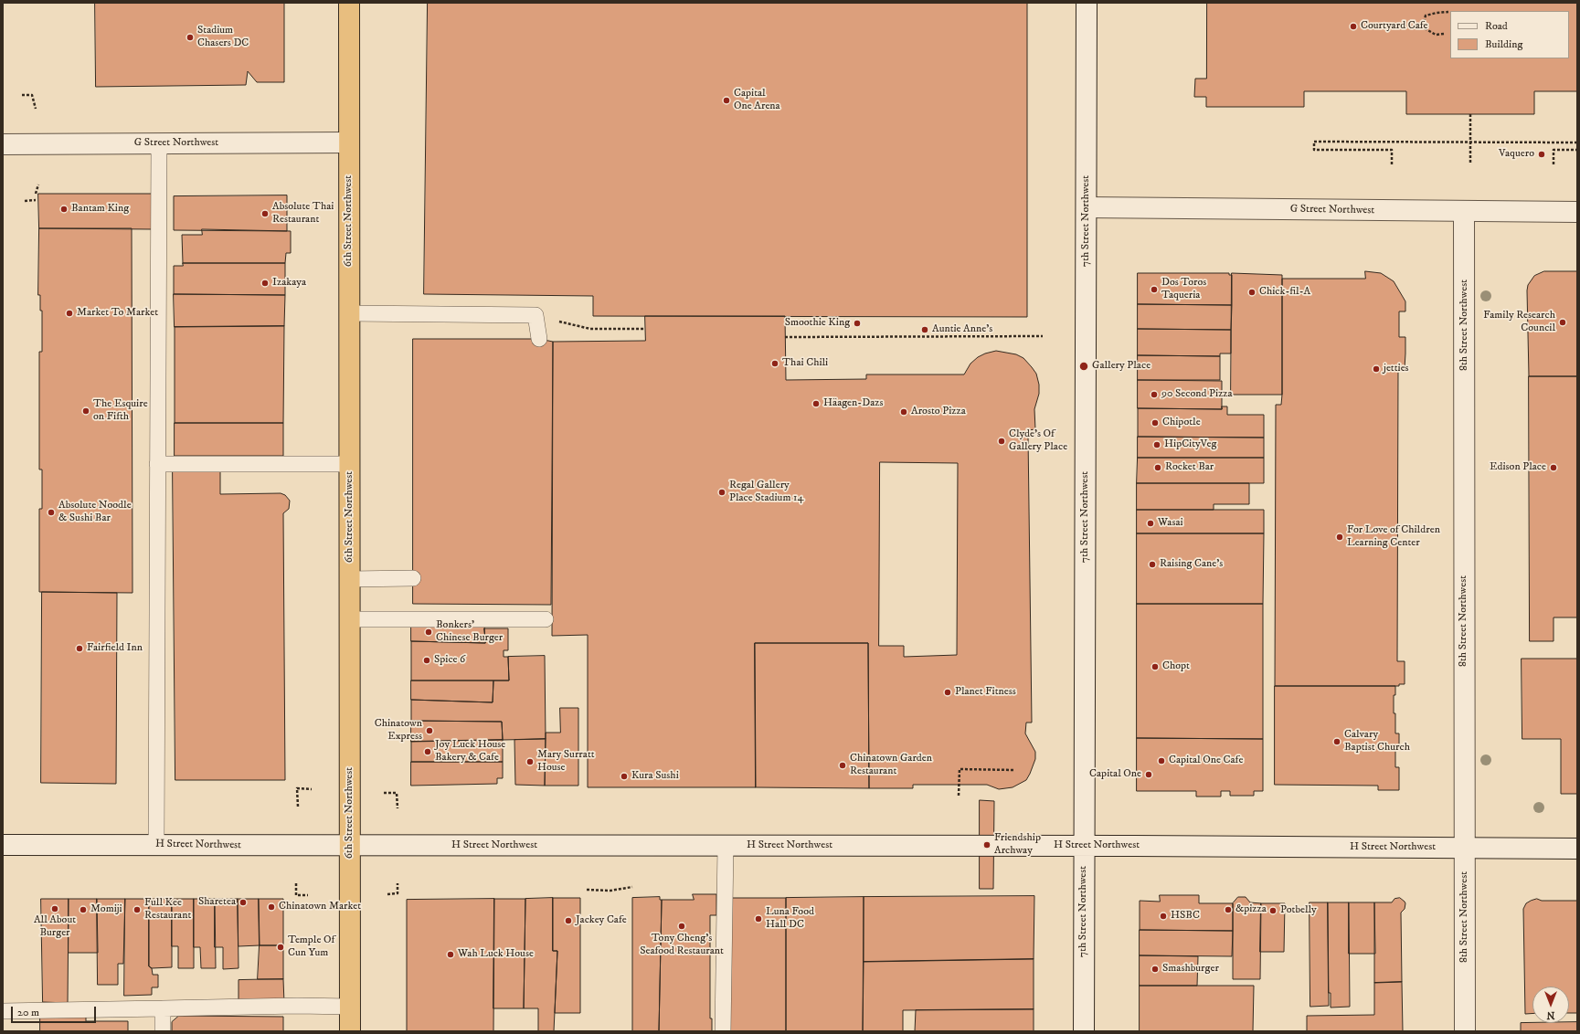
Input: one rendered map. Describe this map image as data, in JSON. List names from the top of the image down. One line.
{"streets":{"highway":["6th Street Northwest"],"main road":["G Street Northwest","7th Street Northwest","8th Street Northwest","H Street Northwest"]},"crossings":[["G Street Northwest","6th Street Northwest"],["G Street Northwest","7th Street Northwest"],["G Street Northwest","8th Street Northwest"],["6th Street Northwest","H Street Northwest"],["7th Street Northwest","H Street Northwest"],["8th Street Northwest","H Street Northwest"]],"places":["Courtyard Cafe","Stadium Chasers DC","Capital One Arena","Vaquero","Bantam King","Absolute Thai Restaurant","Izakaya","Dos Toros Taqueria","Chick-fil-A","Market To Market","Family Research Council","Smoothie King","Auntie Anne's","Thai Chili","Gallery Place","jetties","90 Second Pizza","Häagen-Dazs","The Esquire on Fifth","Arosto Pizza","Chipotle","Clyde's Of Gallery Place","HipCityVeg","Rocket Bar","Edison Place","Regal Gallery Place Stadium 14","Absolute Noodle & Sushi Bar","Wasai","For Love of Children Learning Center","Raising Cane's","Bonkers' Chinese Burger","Fairfield Inn","Spice 6","Chopt","Planet Fitness","Chinatown Express","Calvary Baptist Church","Joy Luck House Bakery & Cafe","Capital One Cafe","Mary Surratt House","Chinatown Garden Restaurant","Capital One","Kura Sushi","Friendship Archway","Sharetea","Chinatown Market","All About Burger","Momiji","Full Kee Restaurant","&pizza","Potbelly","HSBC","Luna Food Hall DC","Jackey Cafe","Tony Cheng's Seafood Restaurant","Temple Of Cun Yum","Wah Luck House","Smashburger"],"legend":["Road","Building"],"scale_bar":"20 m","north":"bottom"}
